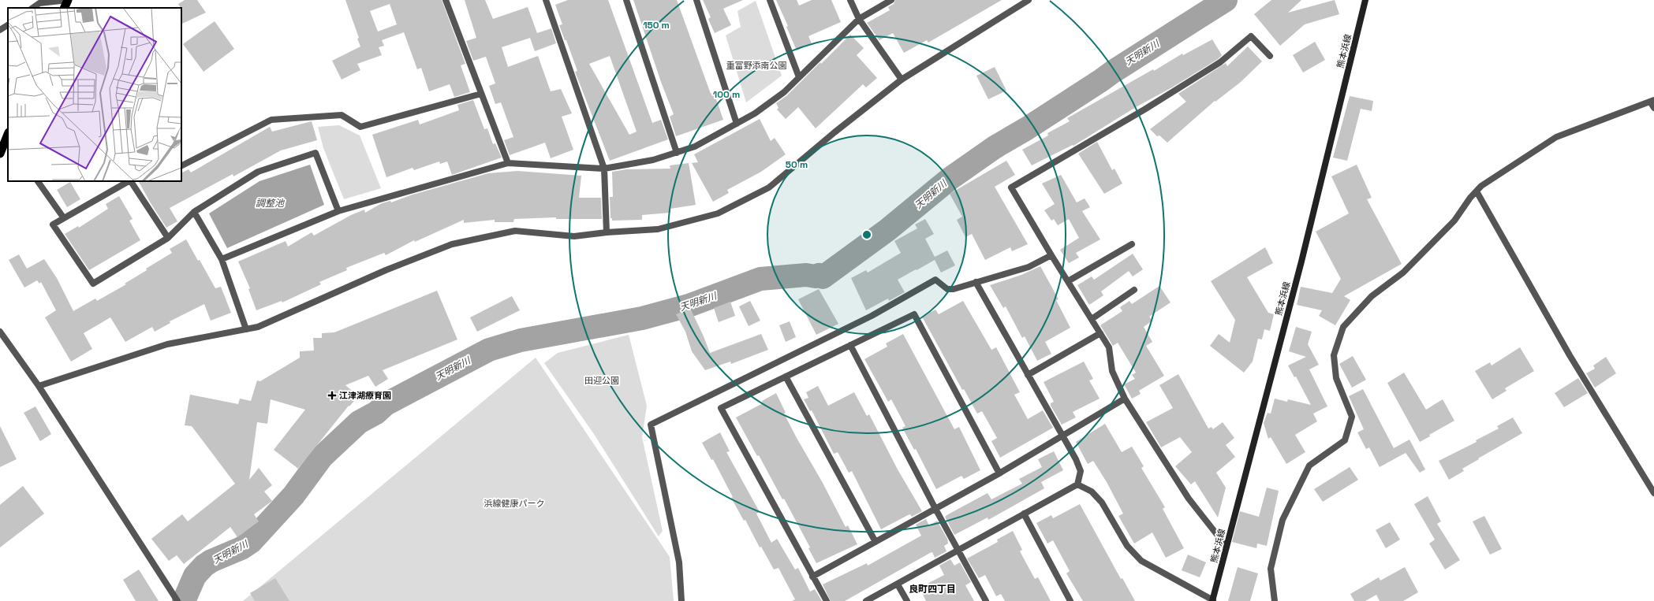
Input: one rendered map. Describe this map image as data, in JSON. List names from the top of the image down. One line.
{"streets":{"main road":["熊本浜線"]},"districts":["良町四丁目"],"water":["天明新川","調整池"],"parks":["重富野添南公園","田迎公園","浜線健康パーク"],"places":{"health":["江津湖療育園"]},"rings":["150 m","100 m","50 m"]}
